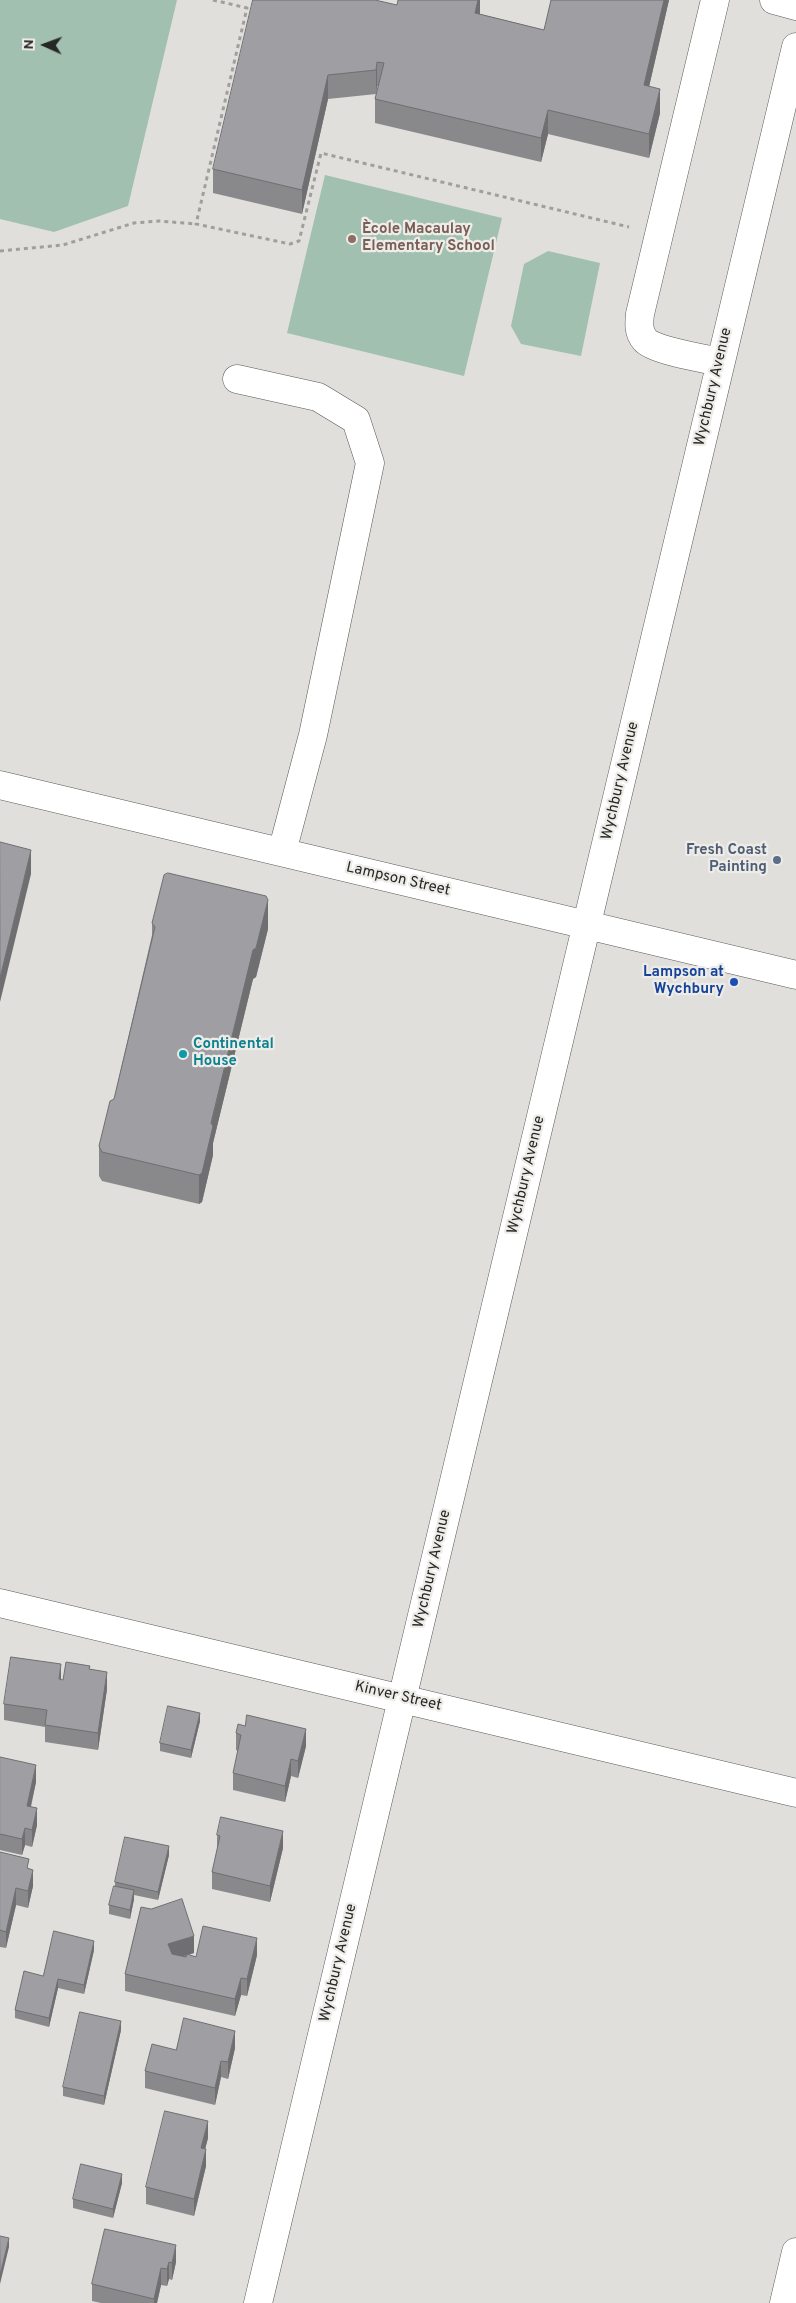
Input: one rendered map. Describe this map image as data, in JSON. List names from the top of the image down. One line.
{"streets":{"street":["Wychbury Avenue","Lampson Street","Kinver Street"]},"crossings":[["Wychbury Avenue","Lampson Street"],["Wychbury Avenue","Kinver Street"]],"places":["Ècole Macaulay Elementary School","Fresh Coast Painting","Lampson at Wychbury","Continental House"],"north":"left"}
